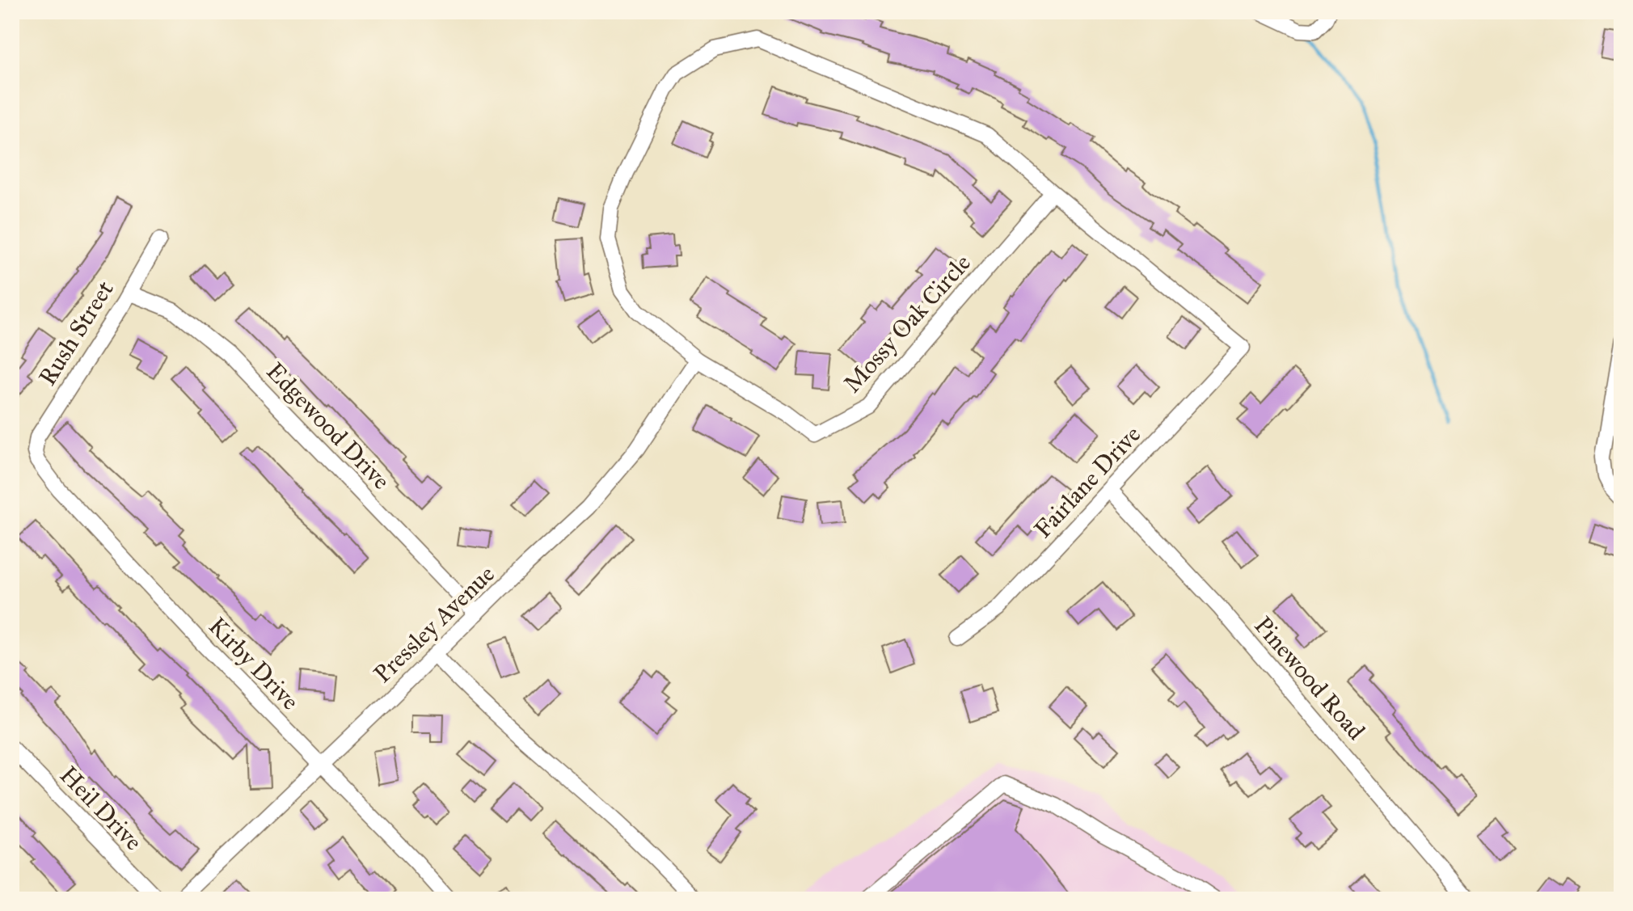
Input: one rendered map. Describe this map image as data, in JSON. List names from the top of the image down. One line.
{"streets":{"street":["Mossy Oak Circle","Rush Street","Edgewood Drive","Fairlane Drive","Pressley Avenue","Kirby Drive","Pinewood Road","Heil Drive"]},"crossings":[["Mossy Oak Circle","Fairlane Drive"],["Mossy Oak Circle","Pressley Avenue"],["Rush Street","Edgewood Drive"],["Rush Street","Kirby Drive"],["Edgewood Drive","Pressley Avenue"],["Fairlane Drive","Pinewood Road"],["Pressley Avenue","Kirby Drive"]]}
